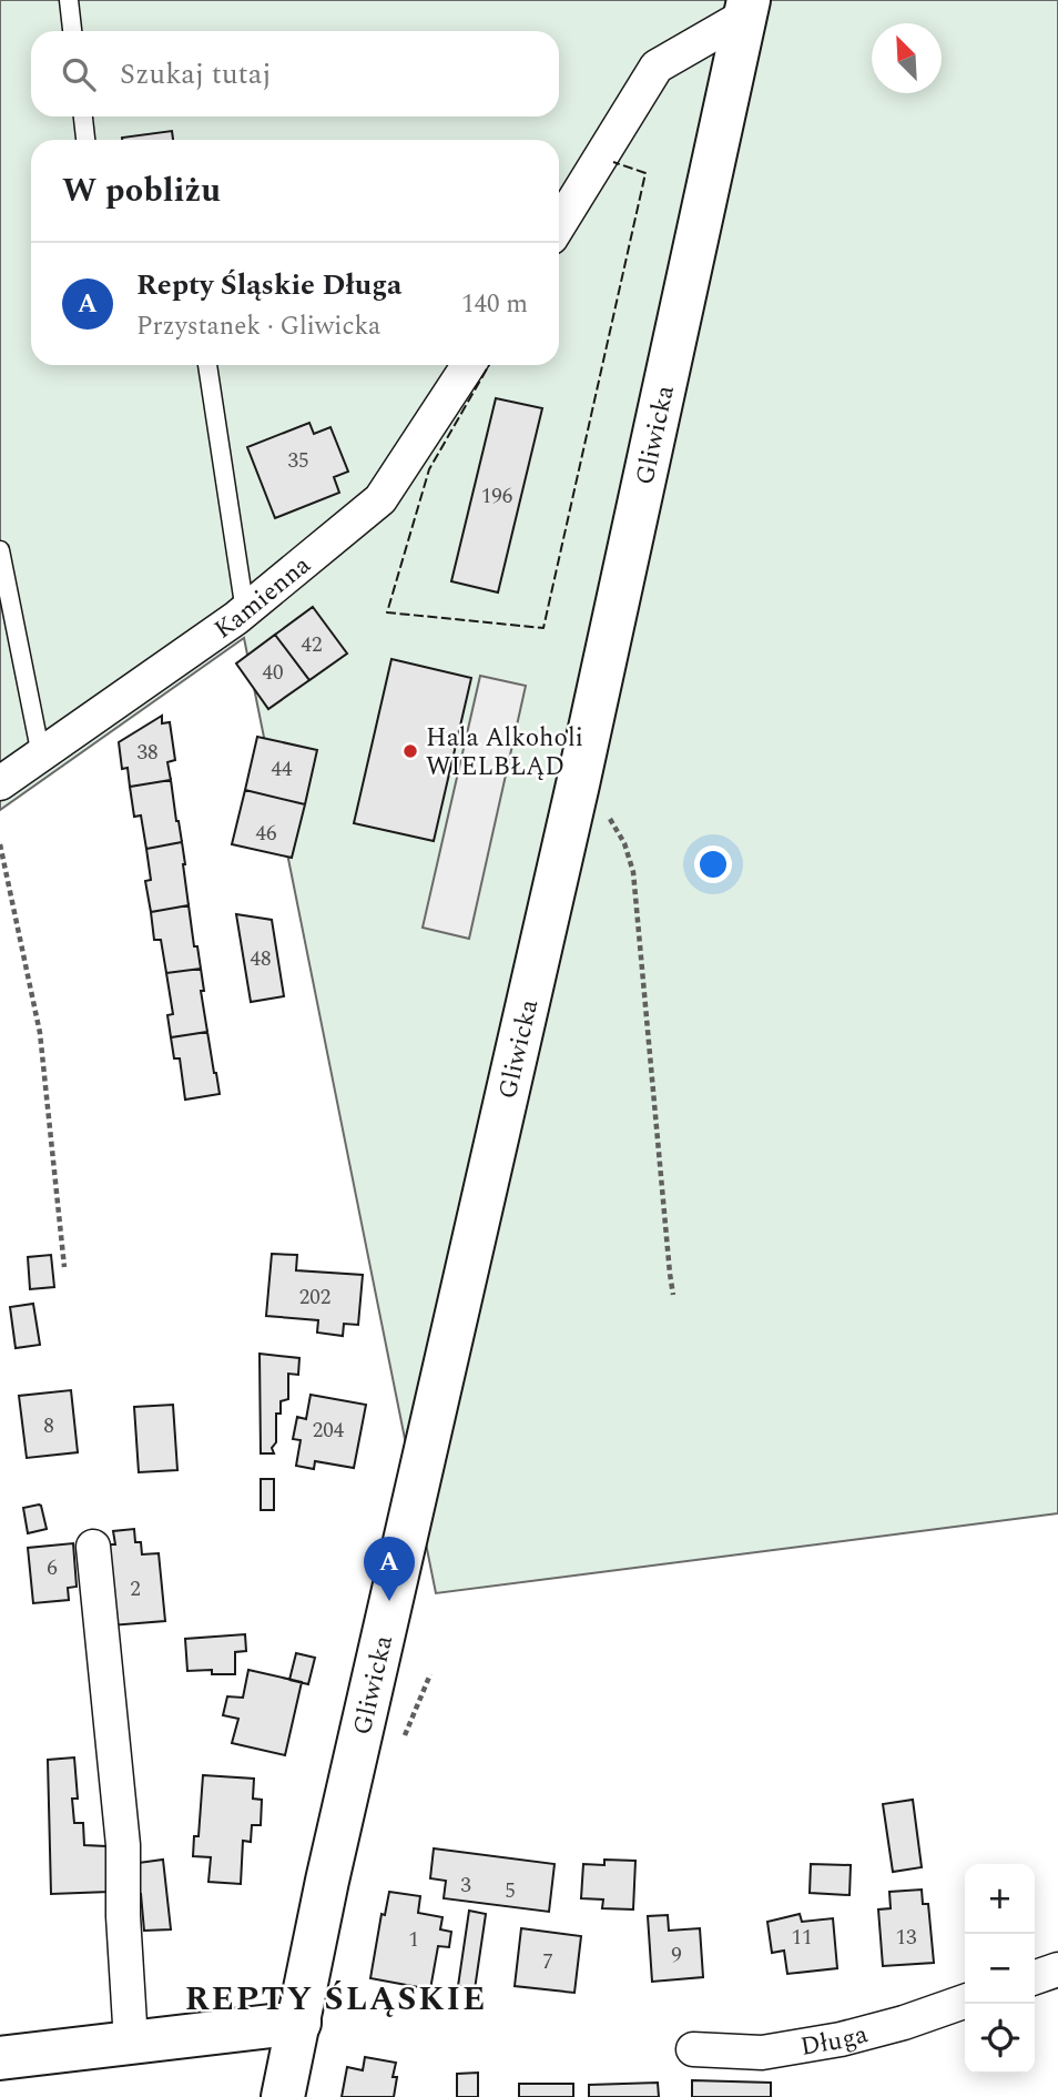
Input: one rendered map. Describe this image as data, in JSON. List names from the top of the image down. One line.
{"streets":{"main road":["Gliwicka"],"street":["Kamienna","Długa"]},"districts":["REPTY ŚLĄSKIE"],"places":["Hala Alkoholi WIELBŁĄD"],"house_numbers":["35","196","42","40","38","44","46","48","202","8","204","6","2","3","5","11","13","1","9","7"],"north":"top left","page":{"search":"Szukaj tutaj","heading":"W pobliżu","list":[{"mark":"A","name":"Repty Śląskie Długa","note":"Przystanek · Gliwicka","value":"140 m"}],"pins":"A","map_buttons":["+","−"]}}
